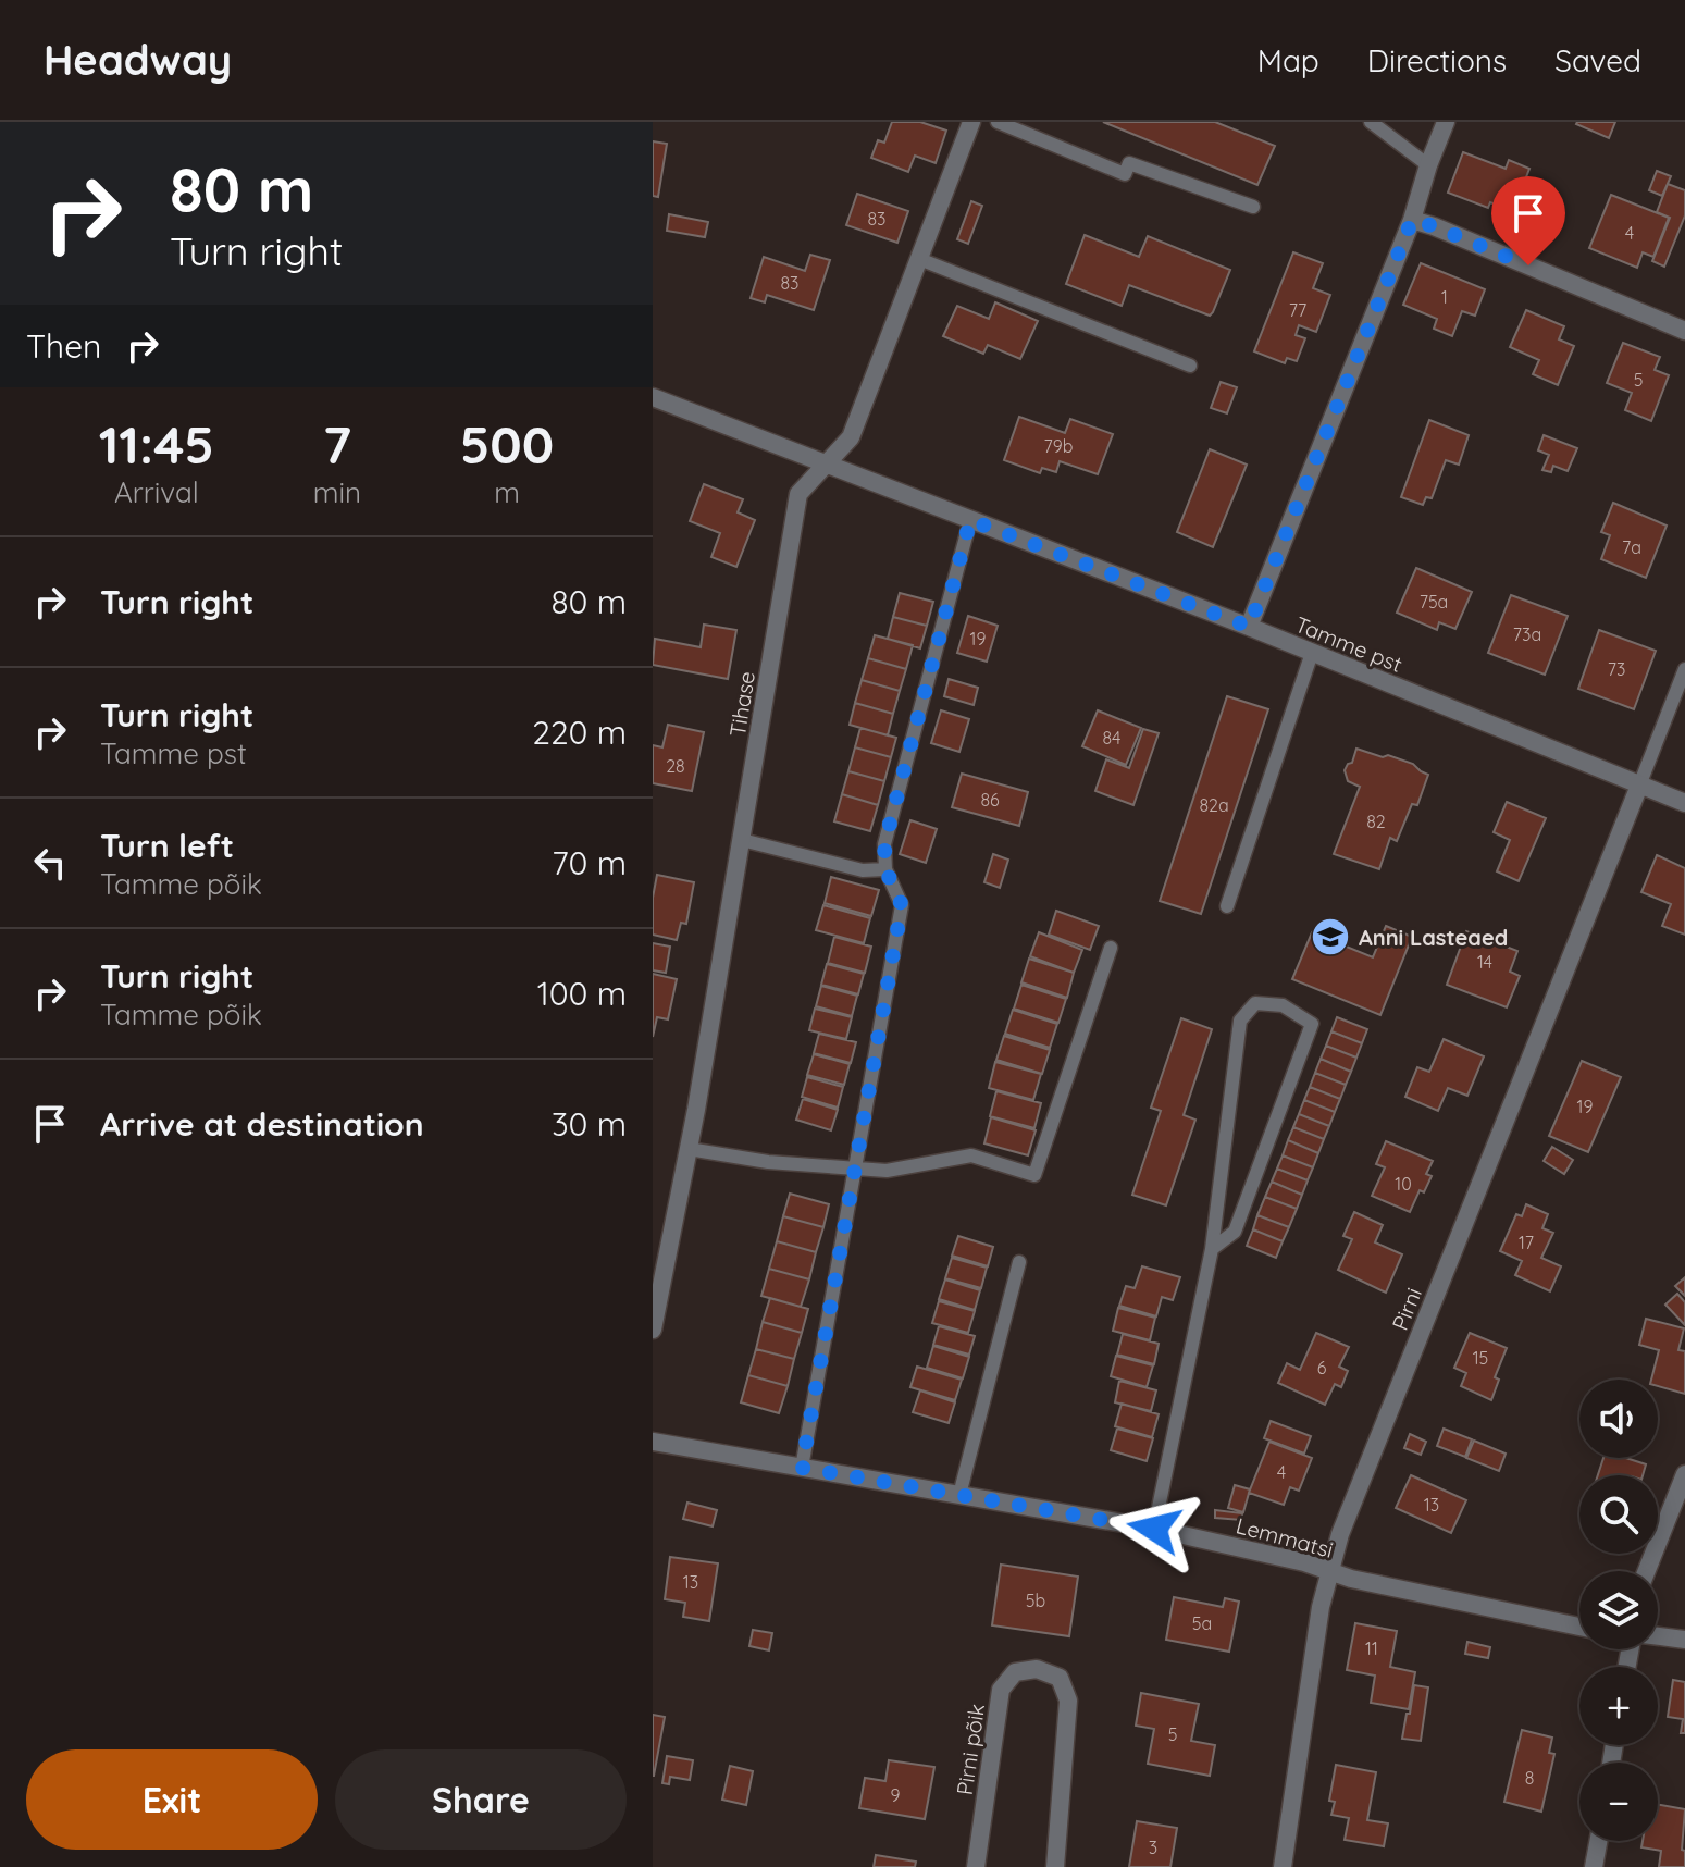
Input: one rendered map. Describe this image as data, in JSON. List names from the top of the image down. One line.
{"streets":{"street":["Tamme pst","Tihase","Pirni","Lemmatsi","Pirni põik"]},"crossings":[["Tamme pst","Tihase"],["Tamme pst","Pirni"],["Pirni","Lemmatsi"]],"places":{"school or university":["Anni Lasteaed"]},"house_numbers":["83","4","83","1","77","5","79b","7a","75a","73a","19","73","84","28","86","82a","82","14","19","10","17","15","6","4","13","13","5b","5a","11","5","8","9","3"],"page":{"header":"Headway","nav":["Map","Directions","Saved"],"turn":["80 m","Turn right"],"then":"Then","eta":["11:45","Arrival","7","min","500","m"],"list":[{"name":"Turn right","value":"80 m"},{"name":"Turn right","note":"Tamme pst","value":"220 m"},{"name":"Turn left","note":"Tamme põik","value":"70 m"},{"name":"Turn right","note":"Tamme põik","value":"100 m"},{"name":"Arrive at destination","value":"30 m"}],"map_buttons":["+","−"],"buttons":["Exit","Share"]}}
